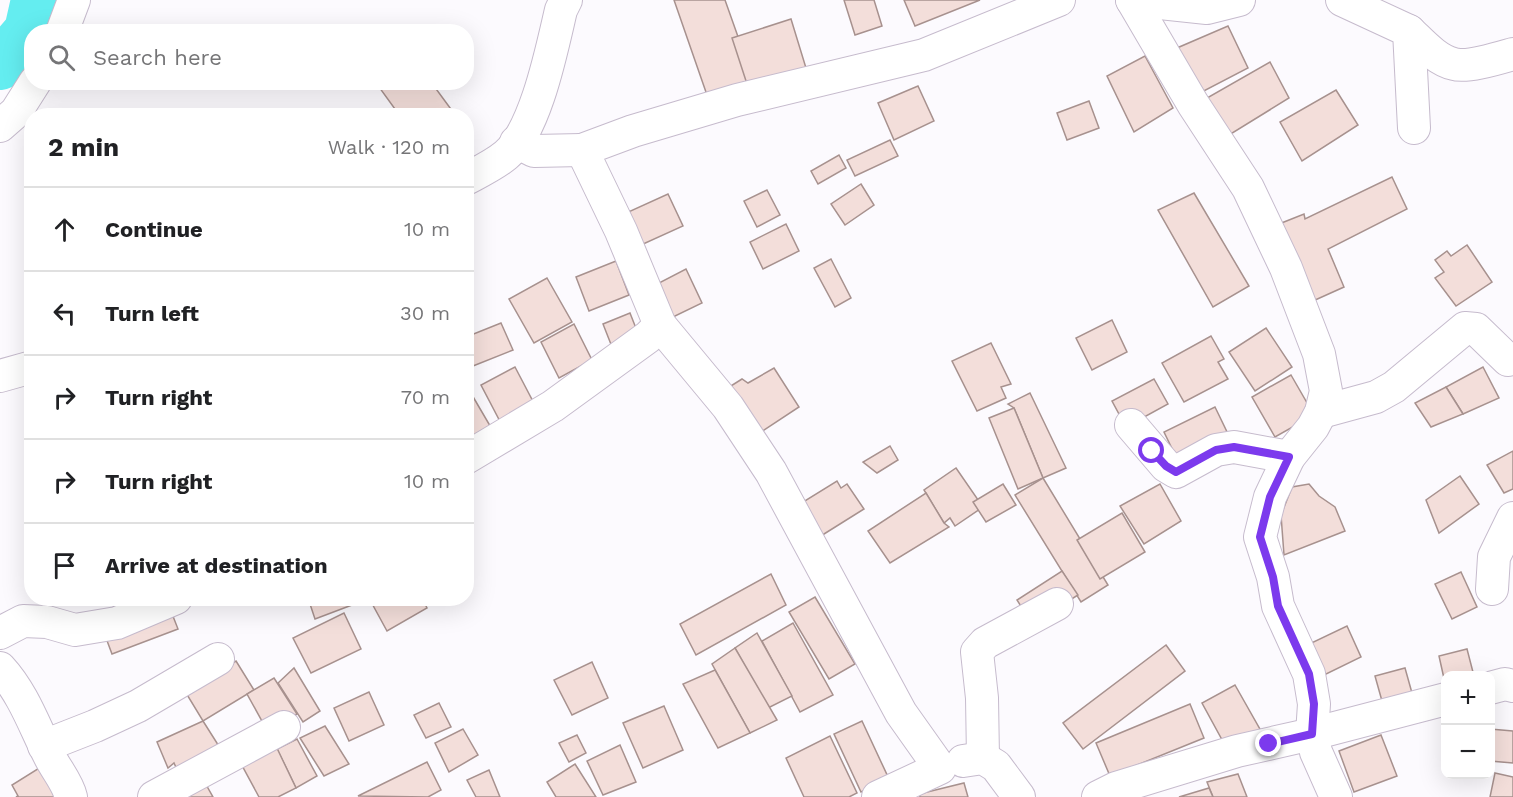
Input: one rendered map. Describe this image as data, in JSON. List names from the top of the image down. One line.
{"page":{"search":"Search here","heading":["2 min","Walk · 120 m"],"list":[["Continue","10 m"],["Turn left","30 m"],["Turn right","70 m"],["Turn right","10 m"],"Arrive at destination"],"map_buttons":["+","−"]}}
